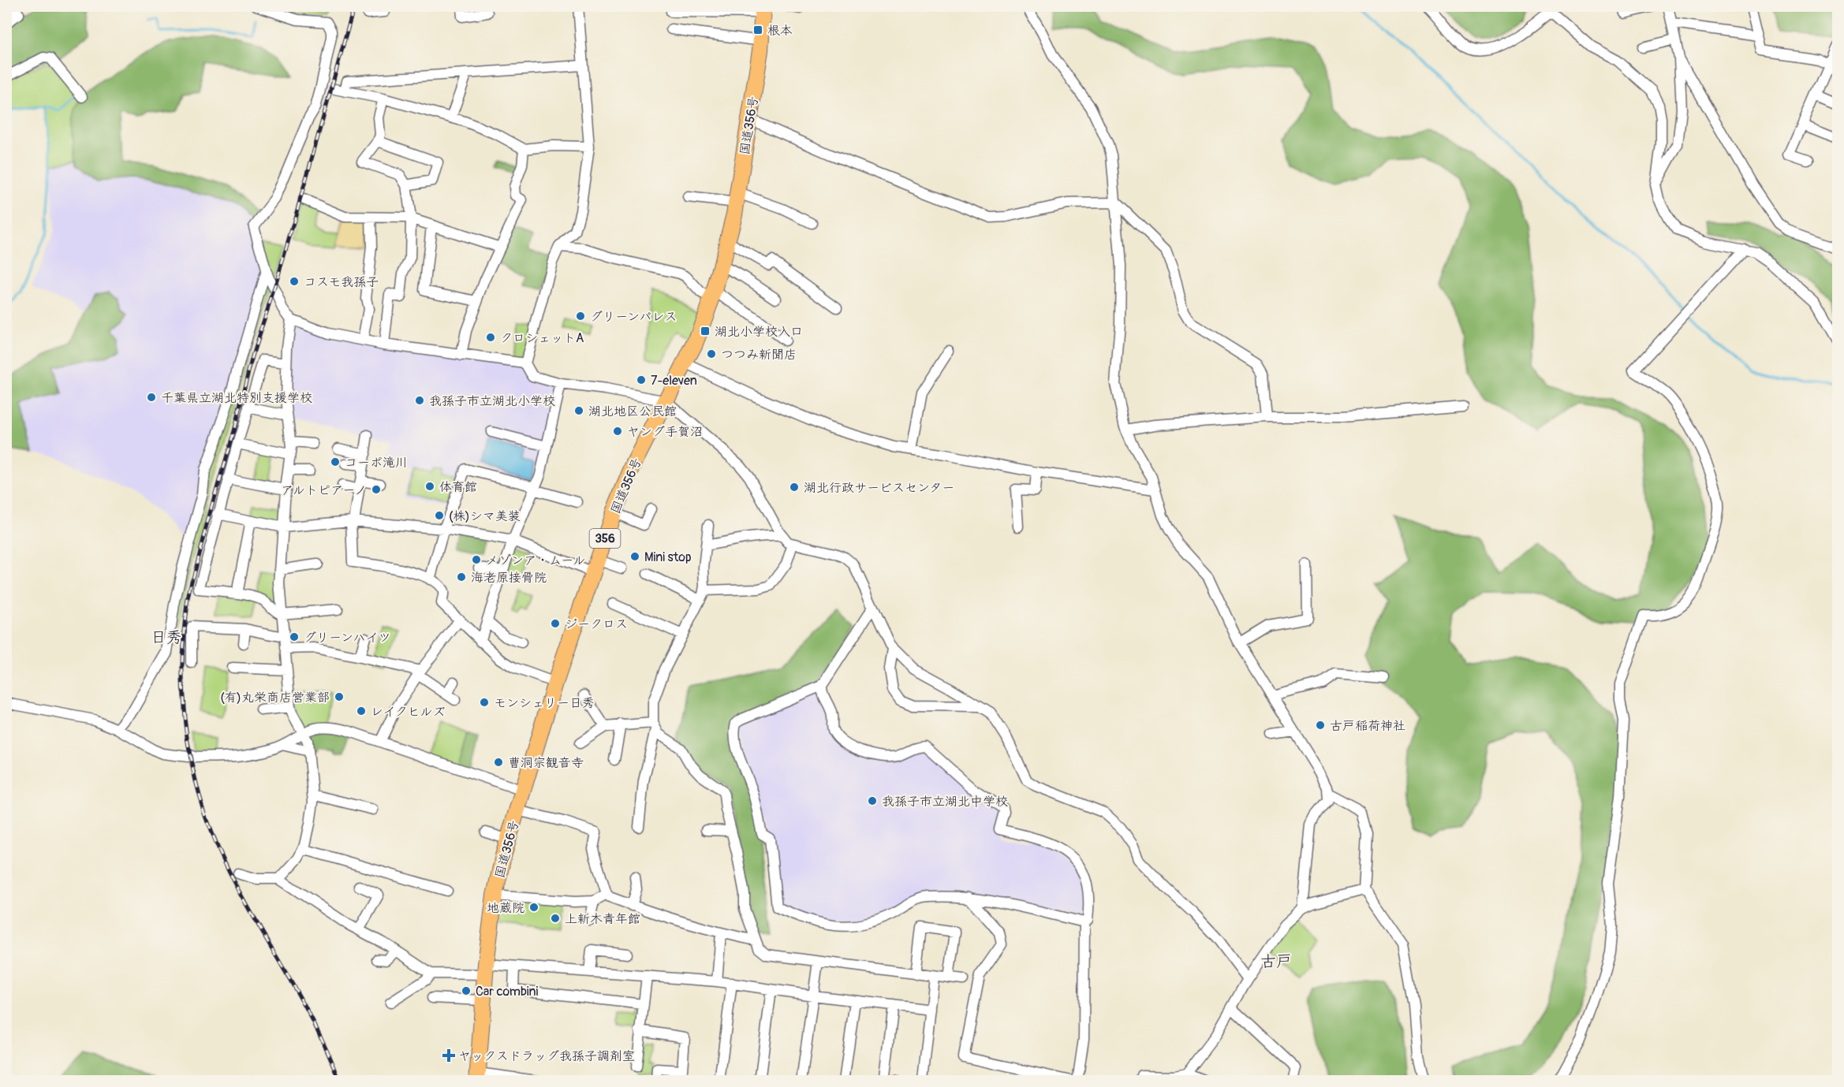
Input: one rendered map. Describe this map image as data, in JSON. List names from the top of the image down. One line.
{"streets":{"highway":["国道356号","356"]},"districts":["日秀","古戸"],"places":{"transit":["根本","湖北小学校入口"],"other":["コスモ我孫子","グリーンパレス","クロシェットA","つつみ新聞店","7-eleven","千葉県立湖北特別支援学校","我孫子市立湖北小学校","湖北地区公民館","ヤング手賀沼","コーポ滝川","体育館","湖北行政サービスセンター","アルトピアーノ","(株)シマ美装","Mini stop","メゾンア・ムール","海老原接骨院","ジークロス","グリーンハイツ","(有)丸栄商店営業部","モンシェリー日秀","レイクヒルズ","古戸稲荷神社","曹洞宗観音寺","我孫子市立湖北中学校","地蔵院","上新木青年館","Car combini"],"health":["ヤックスドラッグ我孫子調剤室"]}}
